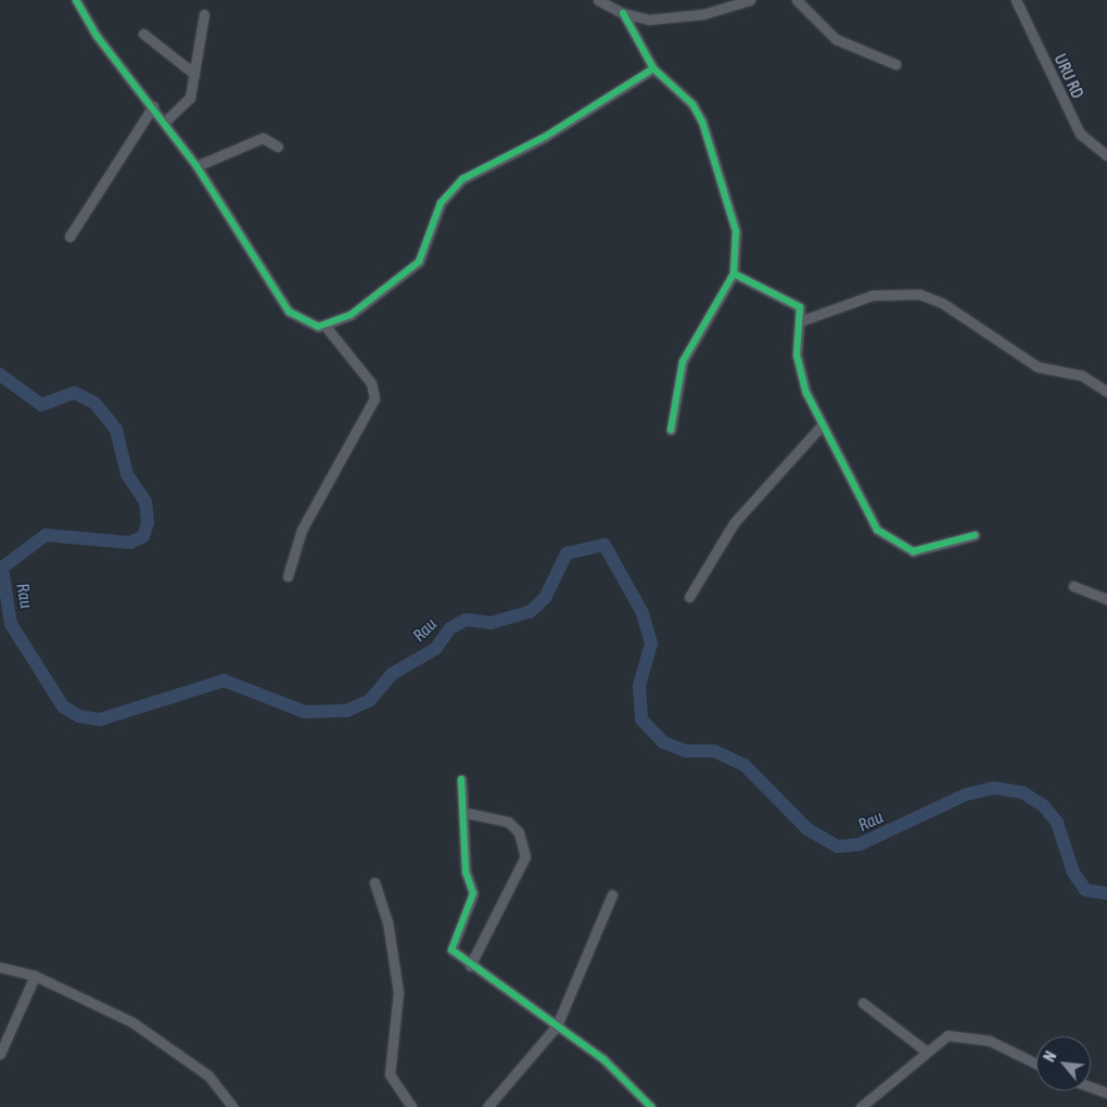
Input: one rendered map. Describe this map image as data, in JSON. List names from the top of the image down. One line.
{"streets":{"street":["URU RD"]},"water":["Rau"],"north":"top left"}
